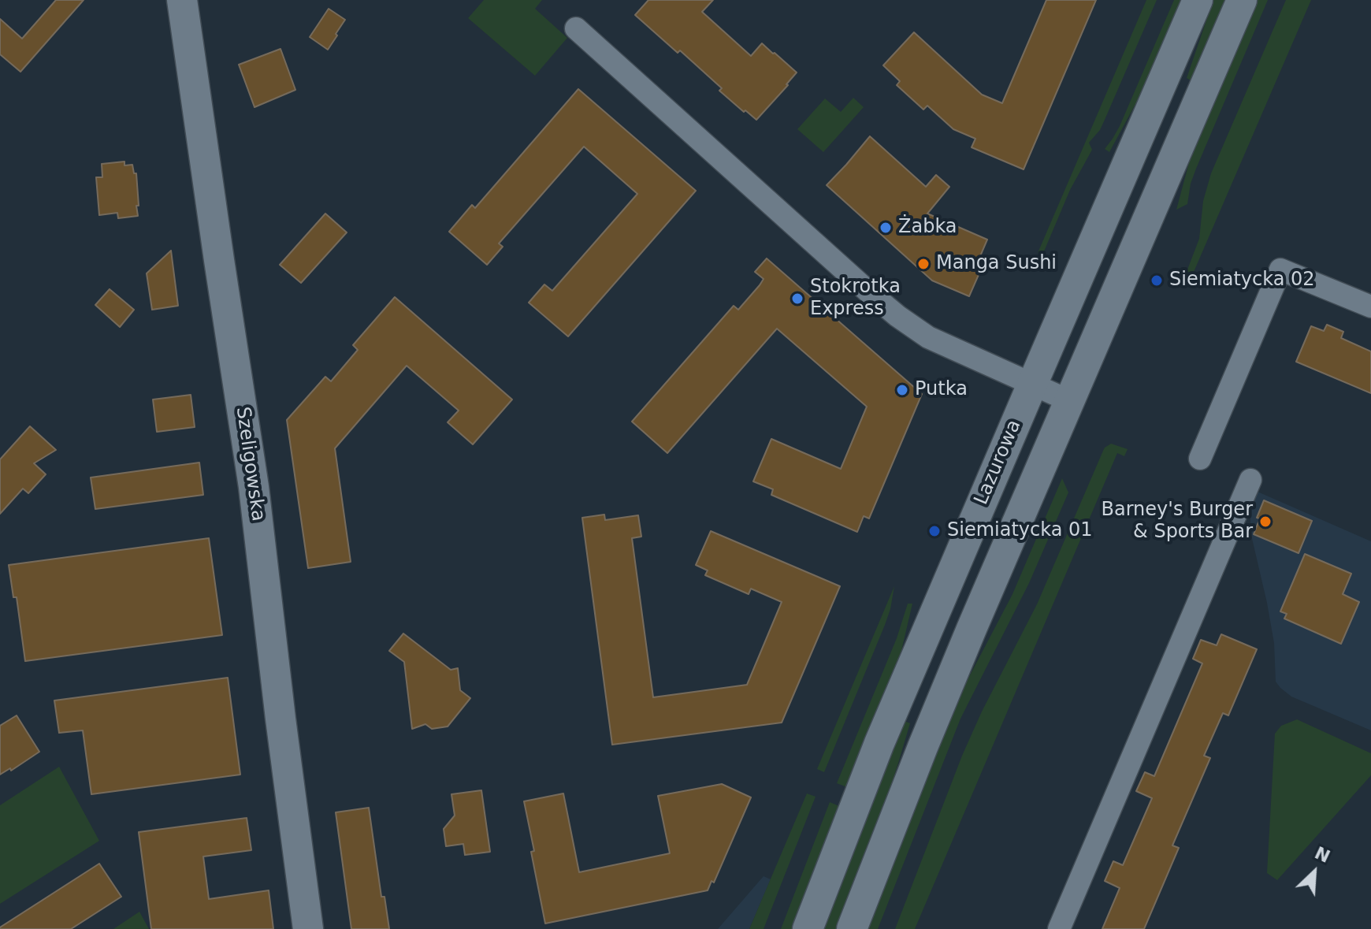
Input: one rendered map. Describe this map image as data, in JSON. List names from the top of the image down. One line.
{"streets":{"main road":["Lazurowa","Szeligowska"]},"places":["Żabka","Manga Sushi","Siemiatycka 02","Stokrotka Express","Putka","Barney's Burger & Sports Bar","Siemiatycka 01"],"north":"top right"}
